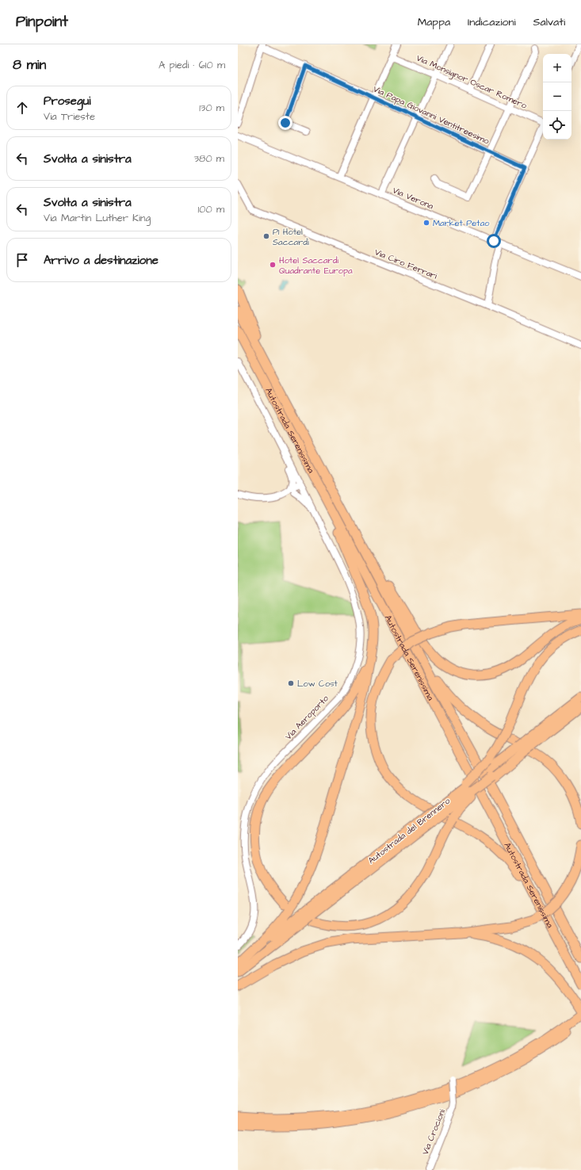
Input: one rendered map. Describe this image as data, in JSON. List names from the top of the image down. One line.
{"streets":{"highway":["Autostrada Serenissima","Autostrada del Brennero"],"street":["Via Monsignor Oscar Romero","Via Papa Giovanni Ventitreesimo","Via Verona","Via Ciro Ferrari","Via Aeroporto","Via Crocioni"]},"places":["Market Petao","P1 Hotel Saccardi","Hotel Saccardi Quadrante Europa","Low Cost"],"page":{"header":"Pinpoint","nav":["Mappa","Indicazioni","Salvati"],"heading":["8 min","A piedi · 610 m"],"map_buttons":["+","−"],"list":[["Prosegui","Via Trieste","130 m"],["Svolta a sinistra","380 m"],["Svolta a sinistra","Via Martin Luther King","100 m"],"Arrivo a destinazione"]}}
